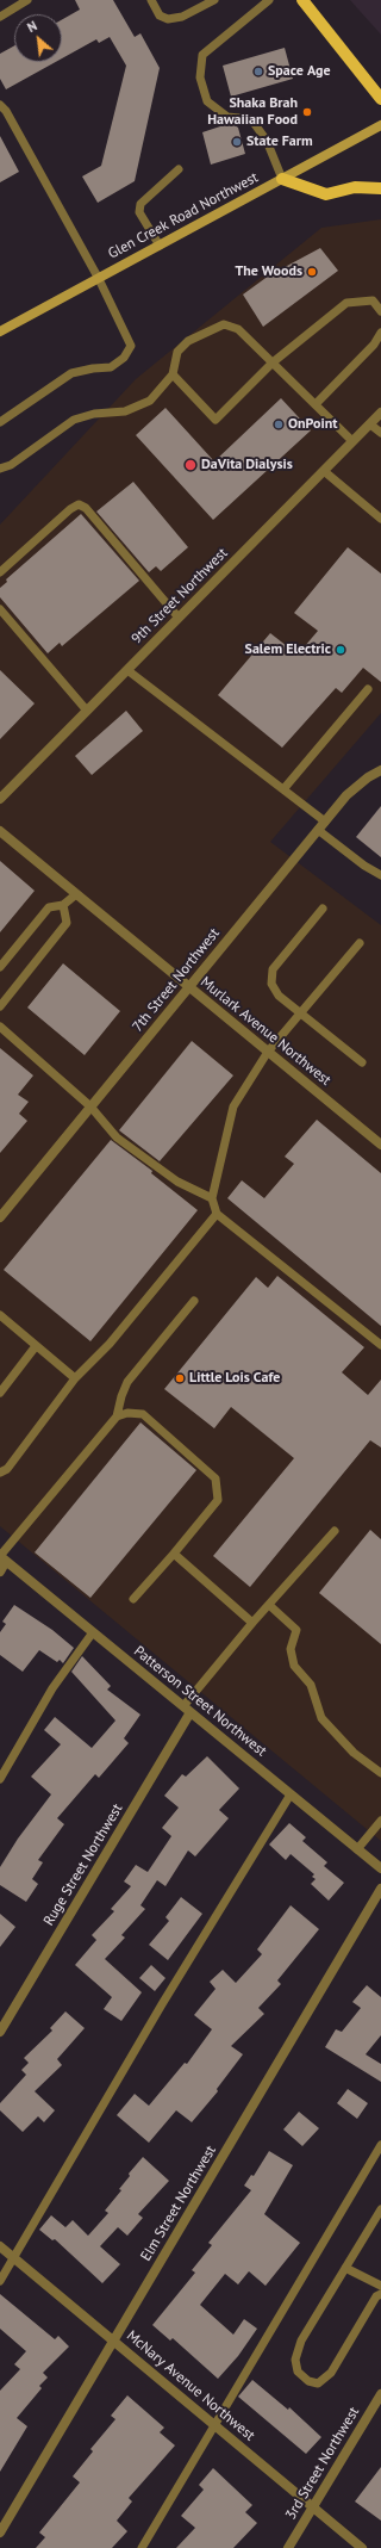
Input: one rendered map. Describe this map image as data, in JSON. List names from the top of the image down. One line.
{"streets":{"main road":["Glen Creek Road Northwest"],"street":["9th Street Northwest","7th Street Northwest","Murlark Avenue Northwest","Patterson Street Northwest","Ruge Street Northwest","Elm Street Northwest","McNary Avenue Northwest","3rd Street Northwest"]},"crossings":[["7th Street Northwest","Murlark Avenue Northwest"],["Patterson Street Northwest","Ruge Street Northwest"],["Elm Street Northwest","McNary Avenue Northwest"],["McNary Avenue Northwest","3rd Street Northwest"]],"places":["Space Age","Shaka Brah Hawaiian Food","State Farm","The Woods","OnPoint","DaVita Dialysis","Salem Electric","Little Lois Cafe"],"north":"top left"}
